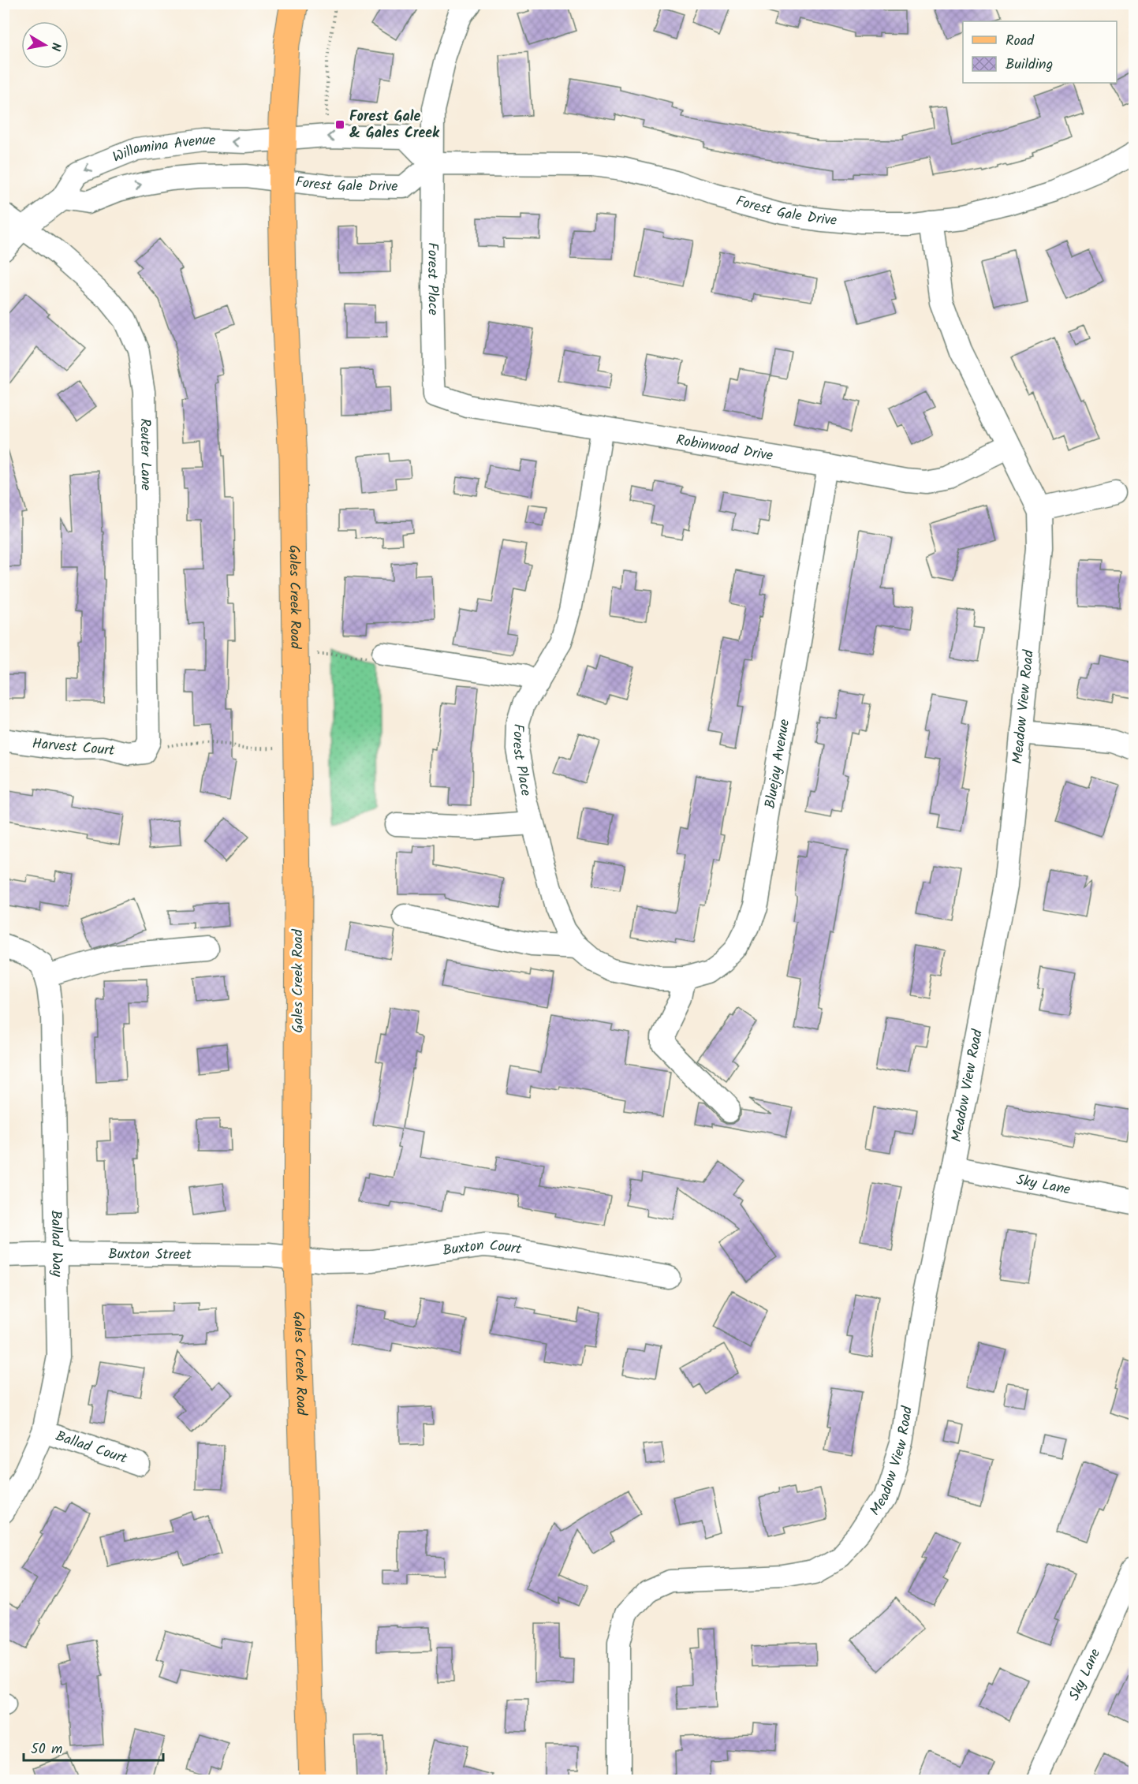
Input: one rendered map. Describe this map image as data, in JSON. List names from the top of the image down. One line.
{"streets":{"main road":["Gales Creek Road"],"street":["Willamina Avenue","Forest Gale Drive","Forest Place","Robinwood Drive","Reuter Lane","Meadow View Road","Harvest Court","Bluejay Avenue","Sky Lane","Ballad Way","Buxton Court","Buxton Street","Ballad Court"]},"crossings":[["Willamina Avenue","Forest Gale Drive"],["Willamina Avenue","Reuter Lane"],["Willamina Avenue","Gales Creek Road"],["Forest Gale Drive","Forest Place"],["Forest Gale Drive","Gales Creek Road"],["Forest Gale Drive","Meadow View Road"],["Forest Place","Robinwood Drive"],["Forest Place","Bluejay Avenue"],["Robinwood Drive","Meadow View Road"],["Robinwood Drive","Bluejay Avenue"],["Reuter Lane","Harvest Court"],["Gales Creek Road","Buxton Court"],["Gales Creek Road","Buxton Street"],["Meadow View Road","Sky Lane"],["Ballad Way","Buxton Street"],["Ballad Way","Ballad Court"],["Buxton Court","Buxton Street"]],"places":{"transit":["Forest Gale & Gales Creek"]},"legend":["Road","Building"],"scale_bar":"50 m","north":"right"}
